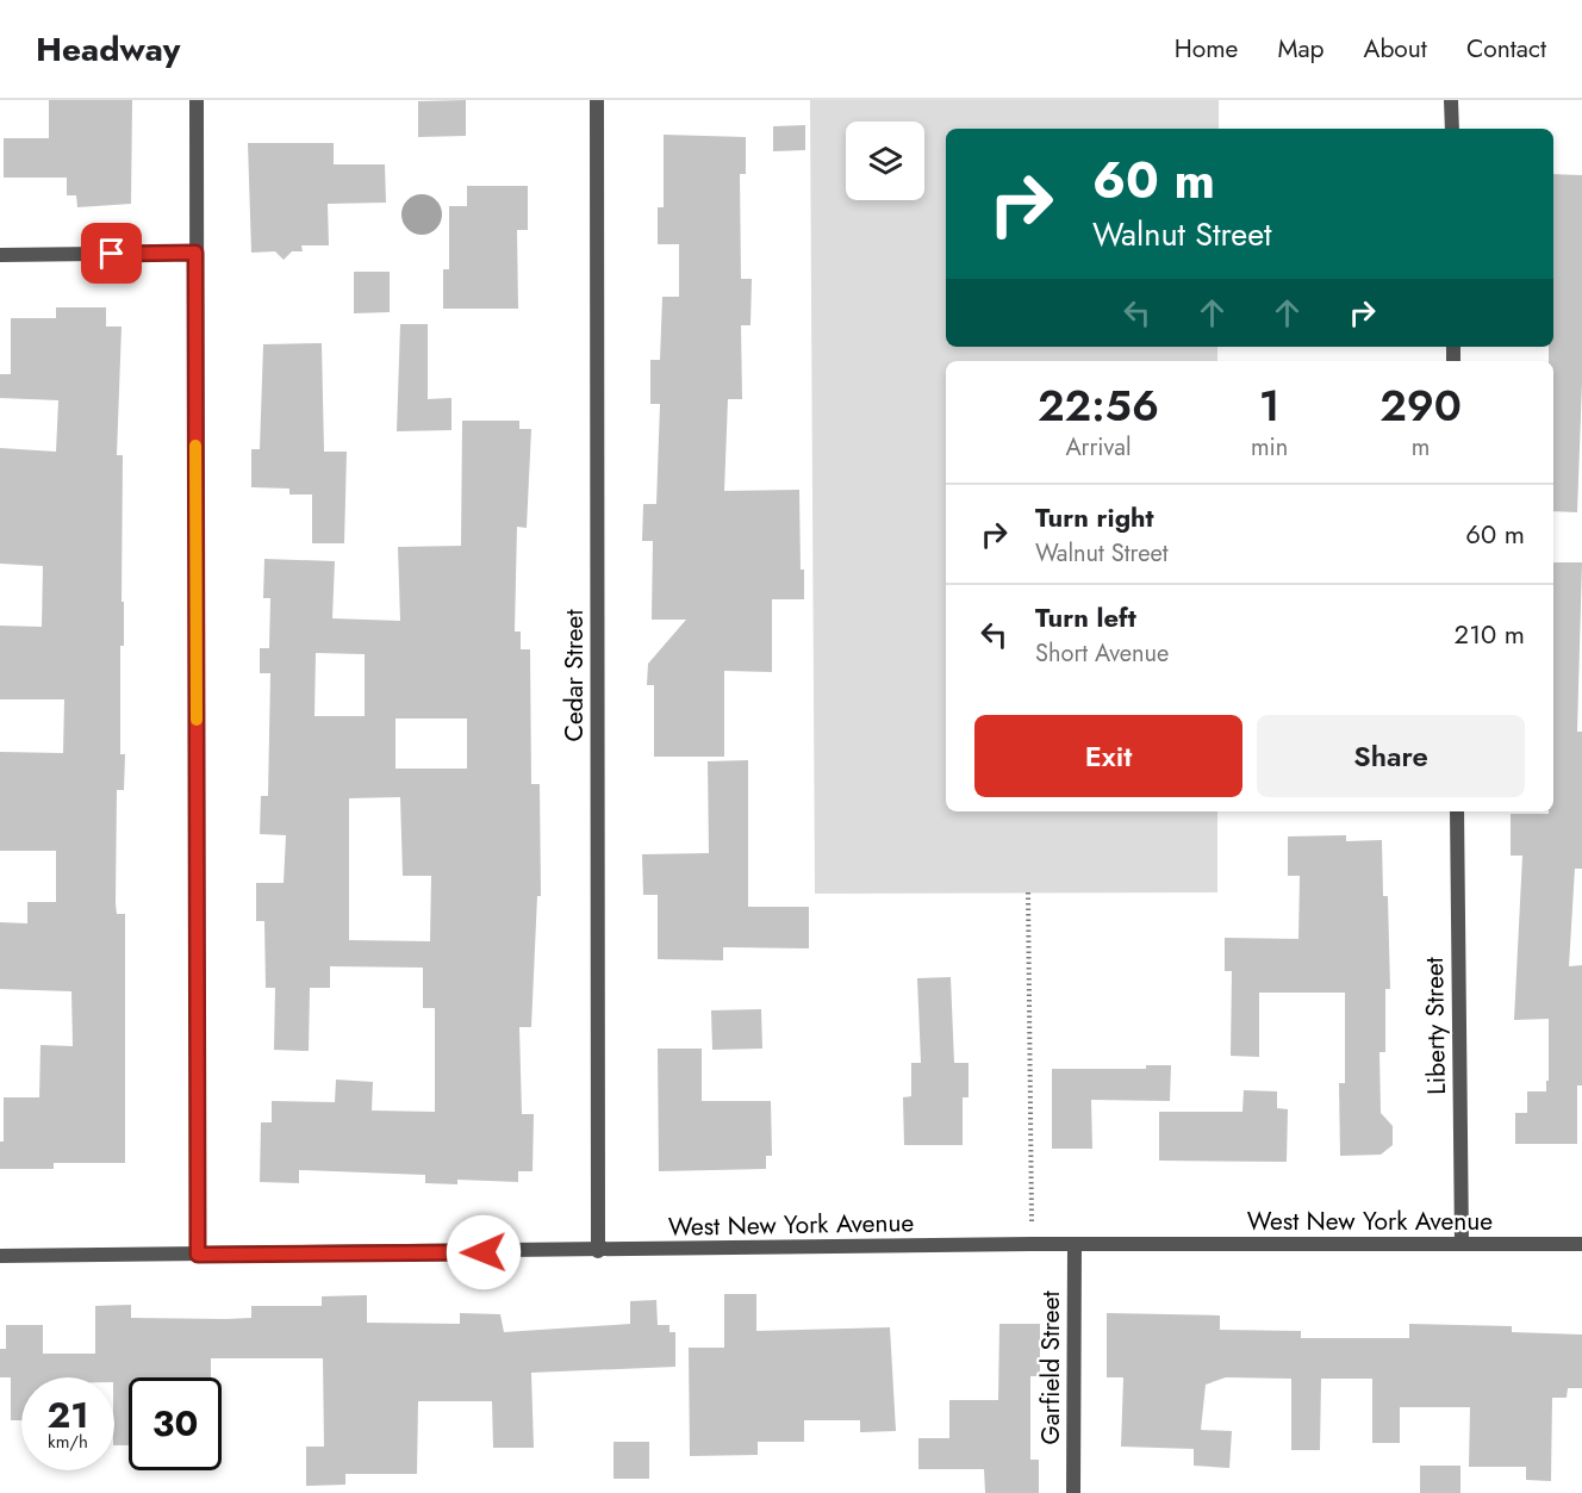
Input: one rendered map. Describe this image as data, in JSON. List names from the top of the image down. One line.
{"streets":{"street":["Cedar Street","Liberty Street","West New York Avenue","Garfield Street"]},"crossings":[["Cedar Street","West New York Avenue"],["Liberty Street","West New York Avenue"],["West New York Avenue","Garfield Street"]],"page":{"header":"Headway","nav":["Home","Map","About","Contact"],"turn":["60 m","Walnut Street"],"eta":["22:56","Arrival","1","min","290","m"],"list":[{"name":"Turn right","note":"Walnut Street","value":"60 m"},{"name":"Turn left","note":"Short Avenue","value":"210 m"}],"buttons":["Exit","Share"],"speed":"21 km/h","limit":"30"}}
